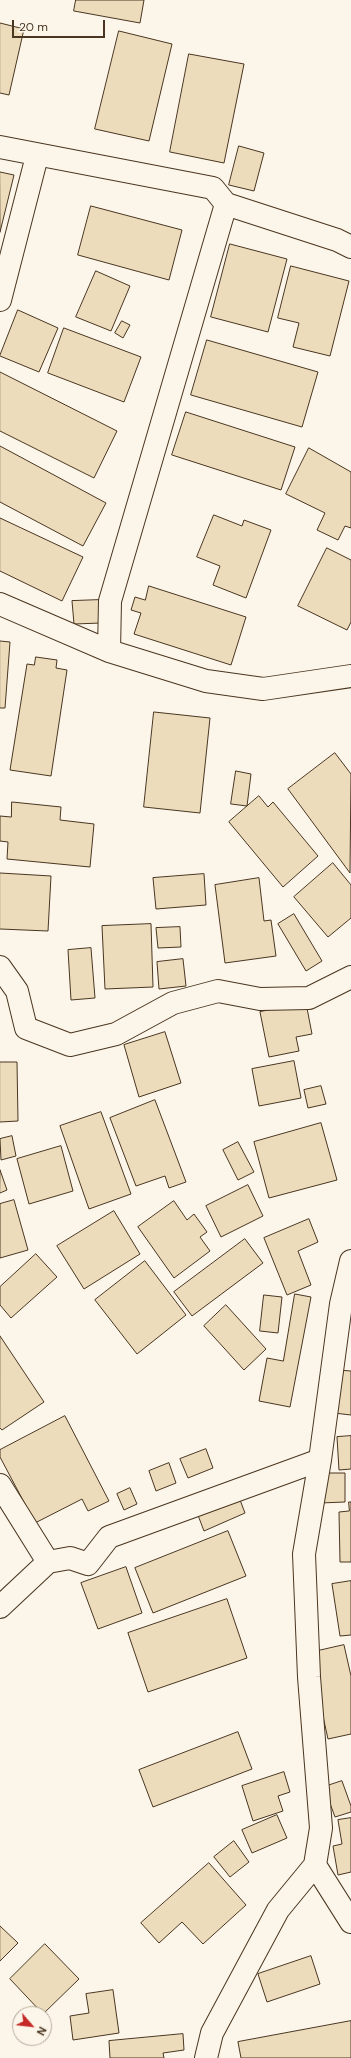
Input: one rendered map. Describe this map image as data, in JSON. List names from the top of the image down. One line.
{"scale_bar":"20 m","north":"bottom right"}
